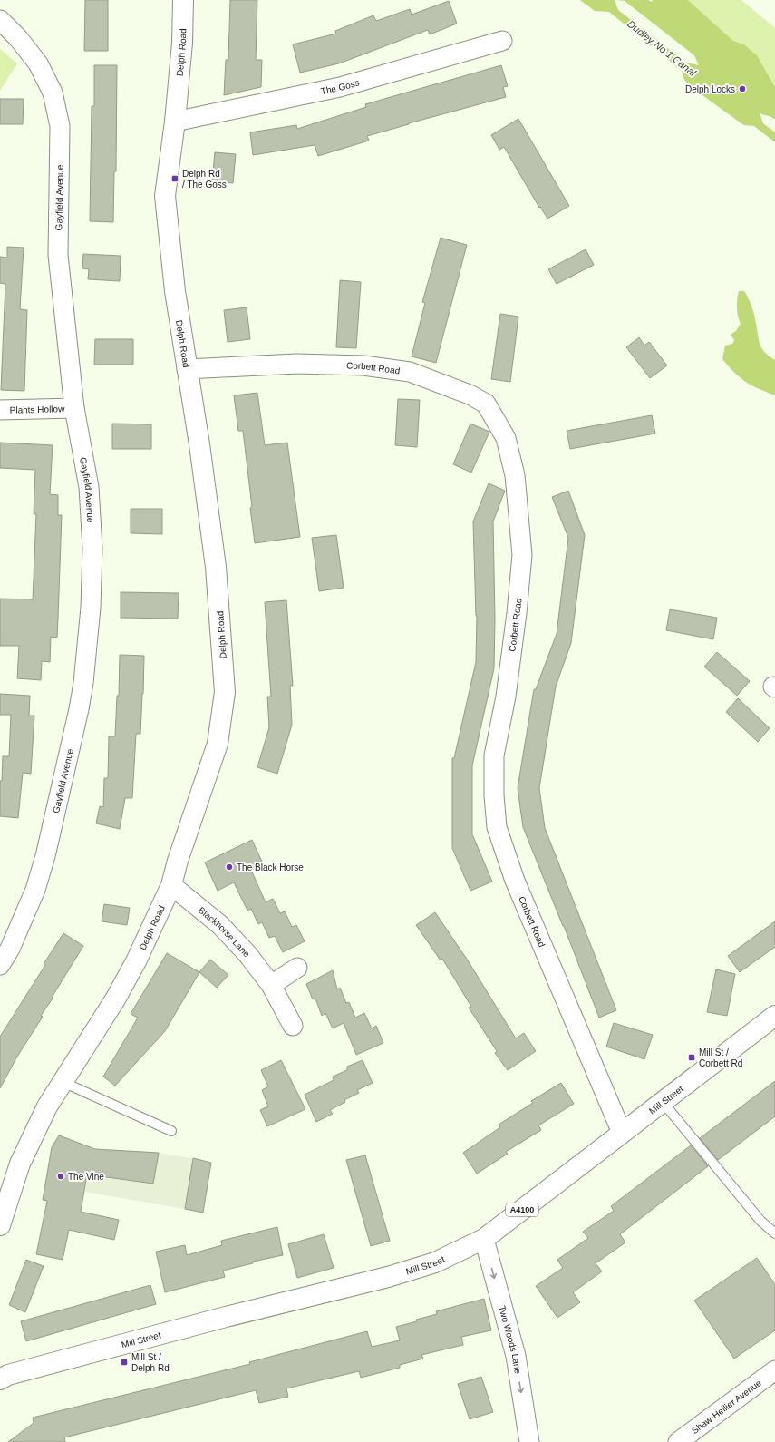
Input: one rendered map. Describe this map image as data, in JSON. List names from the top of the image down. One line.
{"streets":{"main road":["Delph Road","Mill Street","A4100"],"street":["The Goss","Gayfield Avenue","Corbett Road","Plants Hollow","Blackhorse Lane","Two Woods Lane","Shaw-Hellier Avenue"]},"crossings":[["Delph Road","The Goss"],["Delph Road","Corbett Road"],["Delph Road","Blackhorse Lane"],["Gayfield Avenue","Plants Hollow"],["Corbett Road","Mill Street"],["Mill Street","Two Woods Lane"]],"one_way":["Two Woods Lane"],"water":["Dudley No.1 Canal"],"places":{"other":["Delph Locks","The Black Horse","The Vine"],"transit":["Delph Rd / The Goss","Mill St / Corbett Rd","Mill St / Delph Rd"]}}
